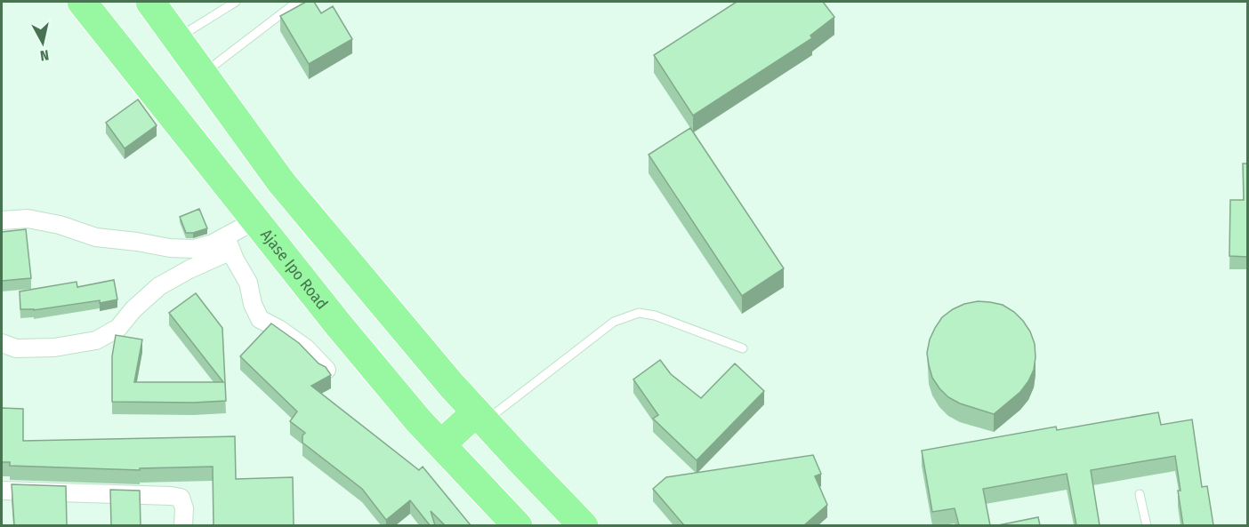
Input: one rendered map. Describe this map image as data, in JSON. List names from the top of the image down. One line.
{"streets":{"highway":["Ajase Ipo Road"]},"north":"bottom"}
